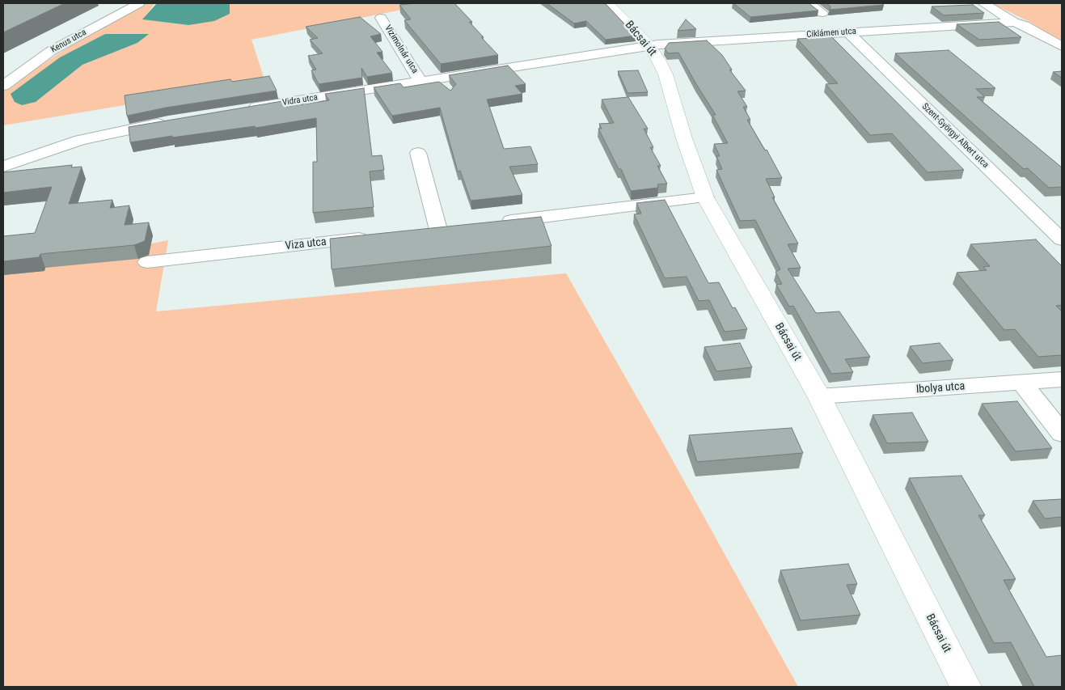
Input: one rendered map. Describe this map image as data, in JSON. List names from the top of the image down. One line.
{"streets":{"main road":["Bácsai út"],"street":["Ciklámen utca","Kenus utca","Vizimolnár utca","Vidra utca","Szent-Györgyi Albert utca","Viza utca","Ibolya utca"]},"crossings":[["Ciklámen utca","Bácsai út"],["Ciklámen utca","Vidra utca"],["Ciklámen utca","Szent-Györgyi Albert utca"],["Bácsai út","Vidra utca"],["Bácsai út","Ibolya utca"],["Vizimolnár utca","Vidra utca"]]}
